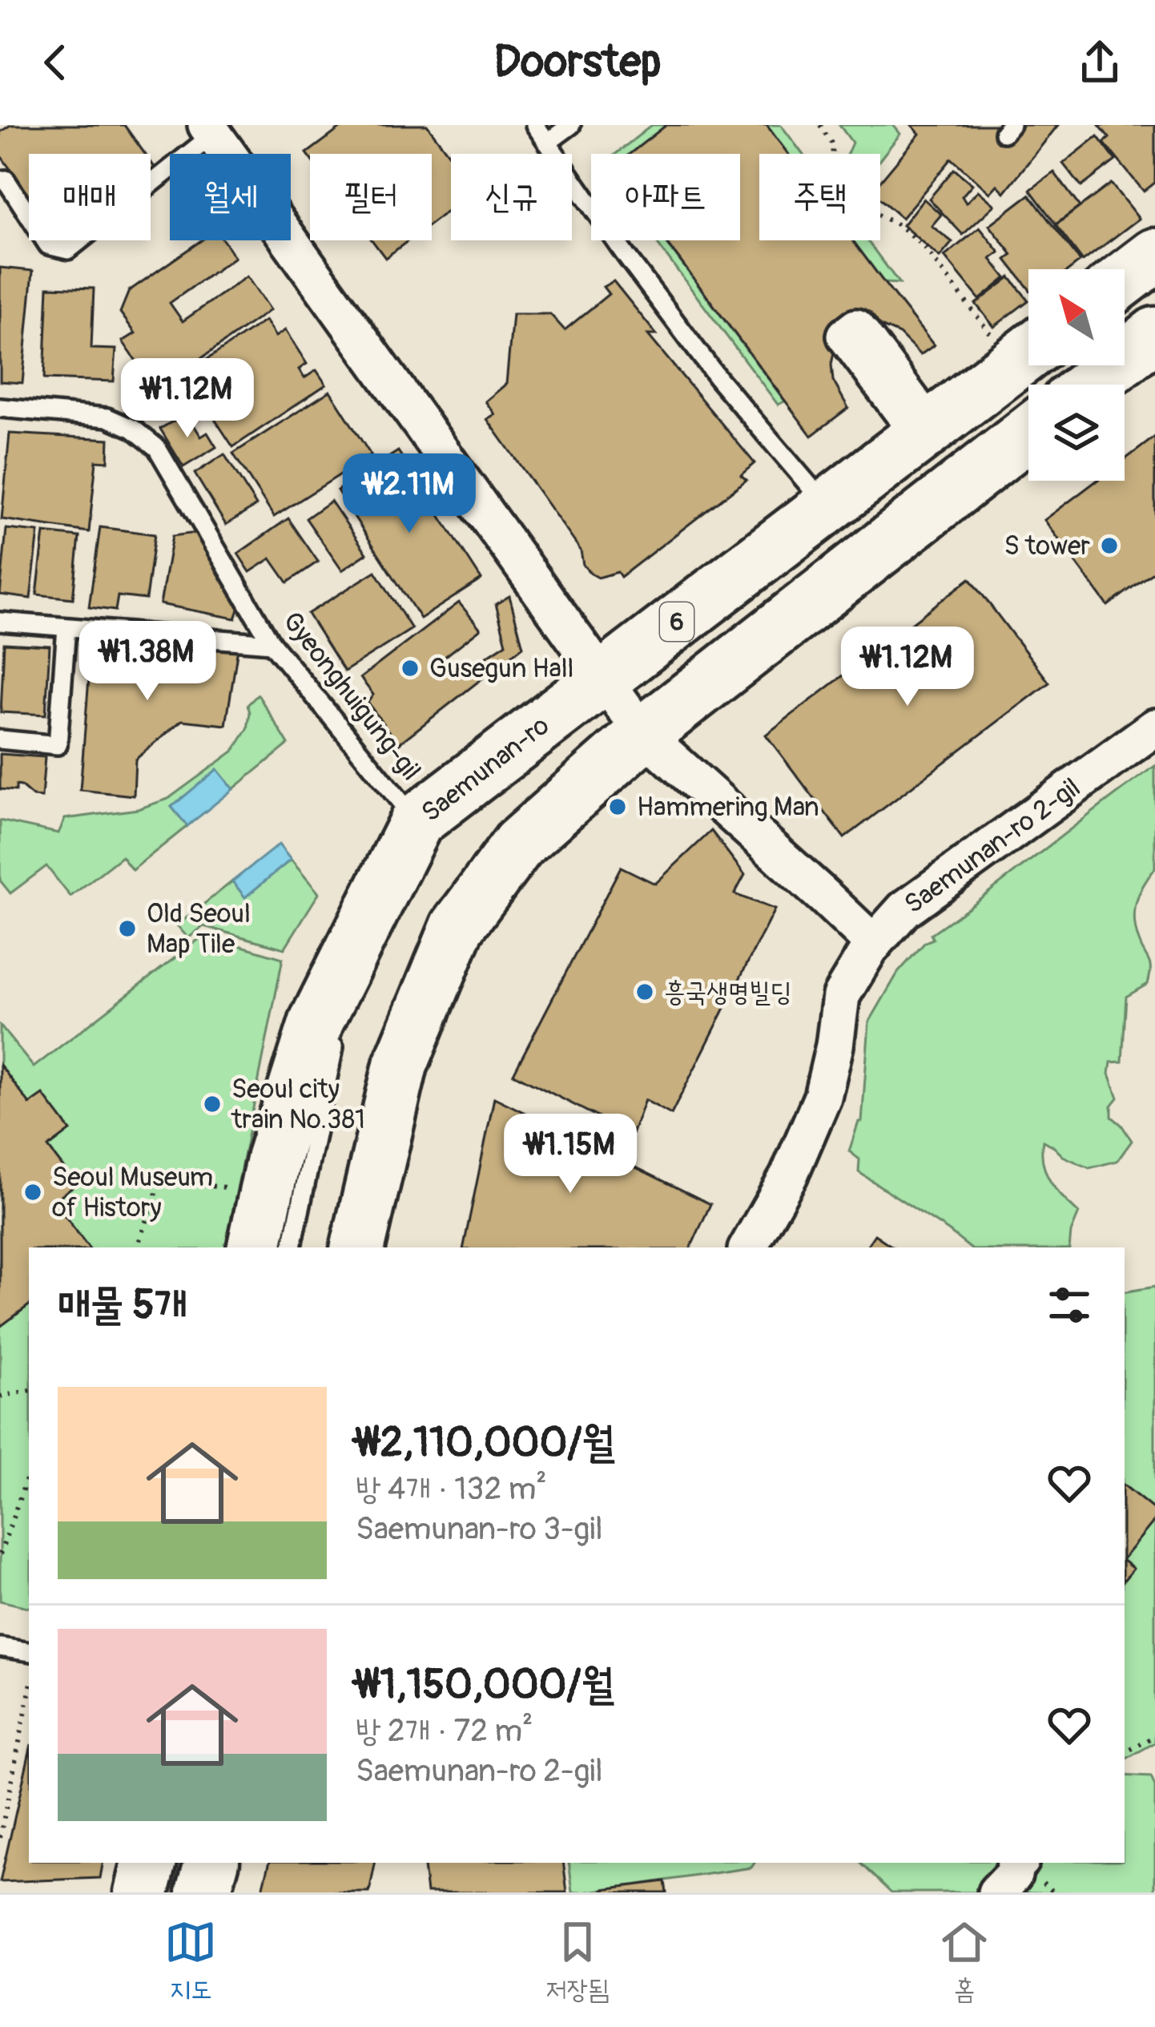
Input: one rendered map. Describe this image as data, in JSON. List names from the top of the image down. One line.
{"streets":{"main road":["6","Saemunan-ro"],"street":["Saemunan-ro 2-gil"],"lane":["Gyeonghuigung-gil"]},"crossings":[["Gyeonghuigung-gil","Saemunan-ro"]],"places":["S tower","Gusegun Hall","Hammering Man","Old Seoul Map Tile","흥국생명빌딩","Seoul city train No.381","Seoul Museum of History"],"north":"top left","page":{"header":"Doorstep","chip":["매매","월세","필터","신규","아파트","주택"],"price":["₩1.12M","₩2.11M","₩1.38M","₩1.12M","₩1.15M"],"heading":"매물 5개","list":[{"name":"₩2,110,000/월","note":"방 4개 · 132 m² · Saemunan-ro 3-gil"},{"name":"₩1,150,000/월","note":"방 2개 · 72 m² · Saemunan-ro 2-gil"}],"tabs":["지도","저장됨","홈"]}}
